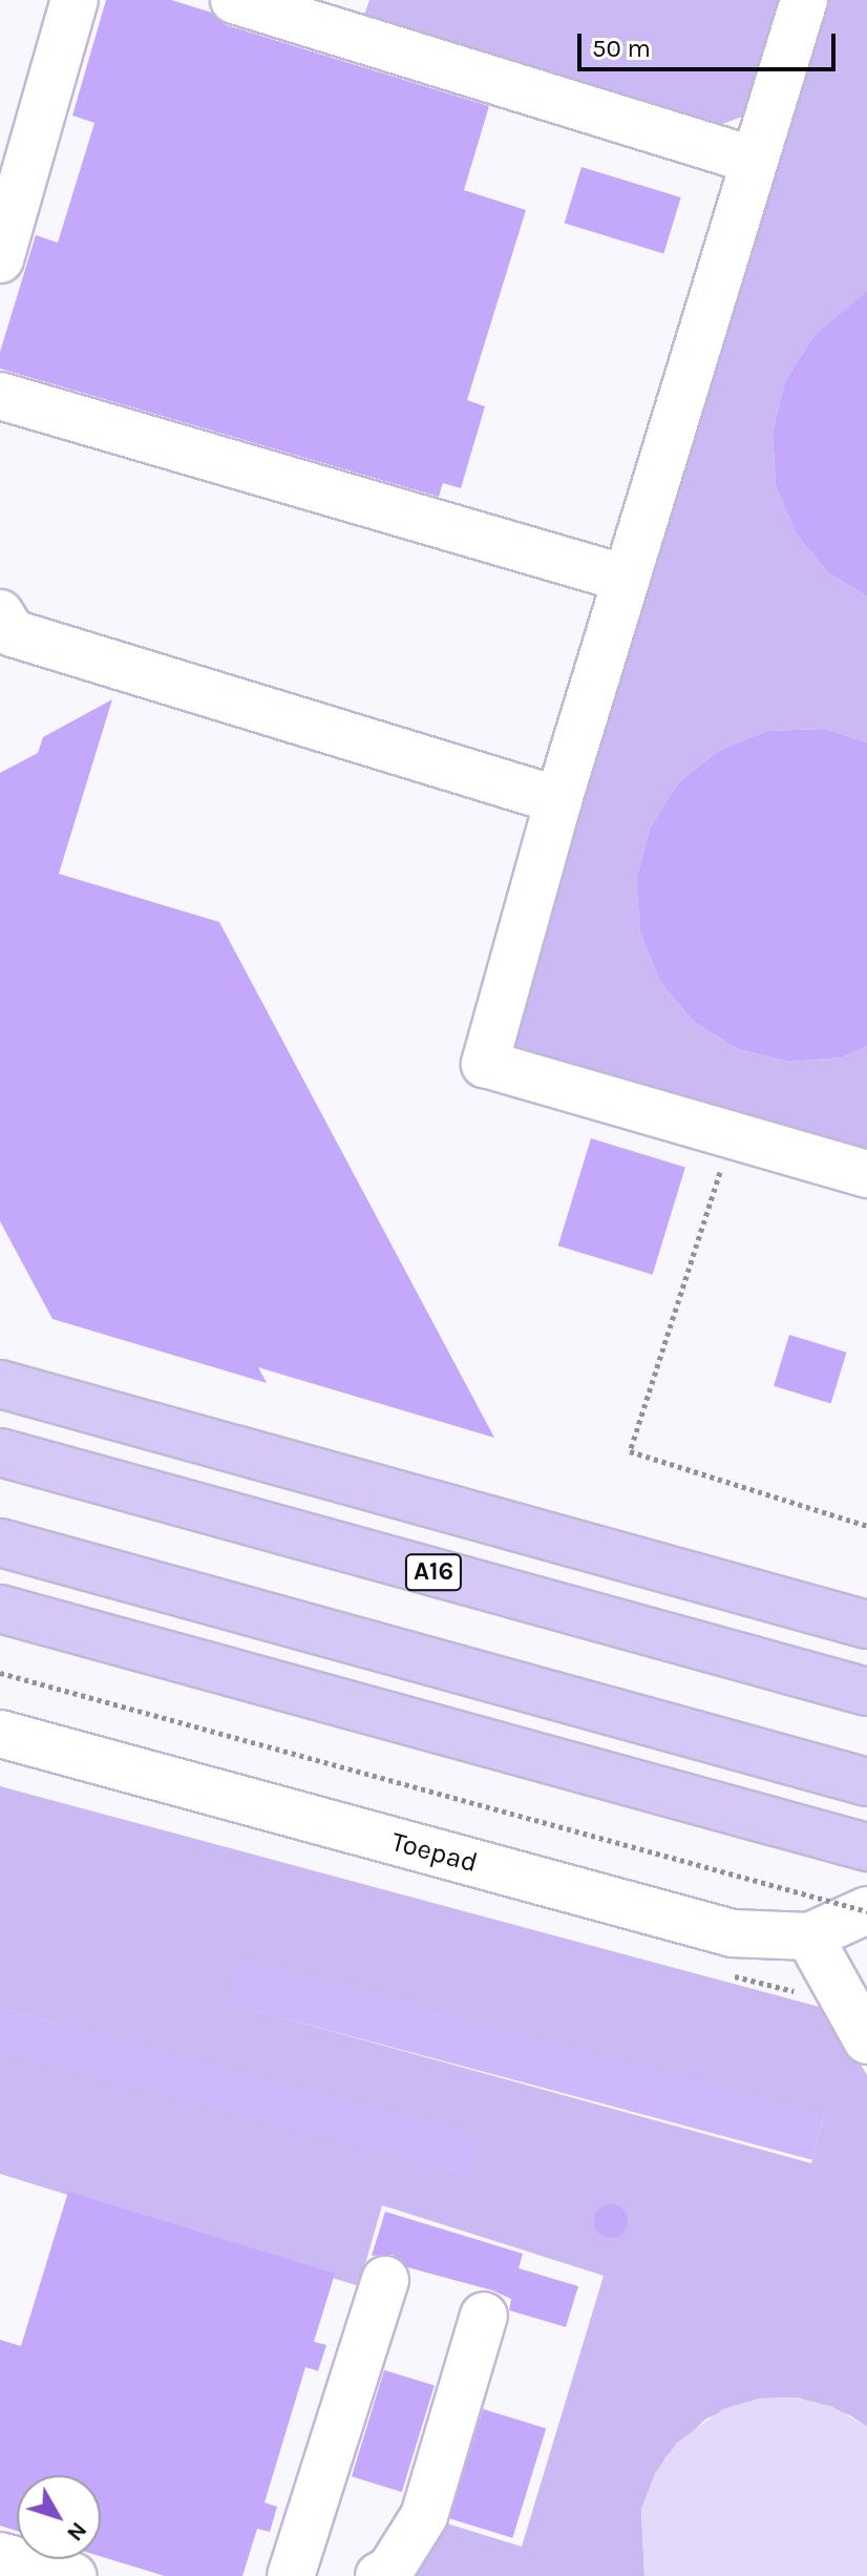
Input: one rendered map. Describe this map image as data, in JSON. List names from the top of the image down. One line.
{"streets":{"highway":["A16"],"street":["Toepad"]},"scale_bar":"50 m","north":"bottom right"}
